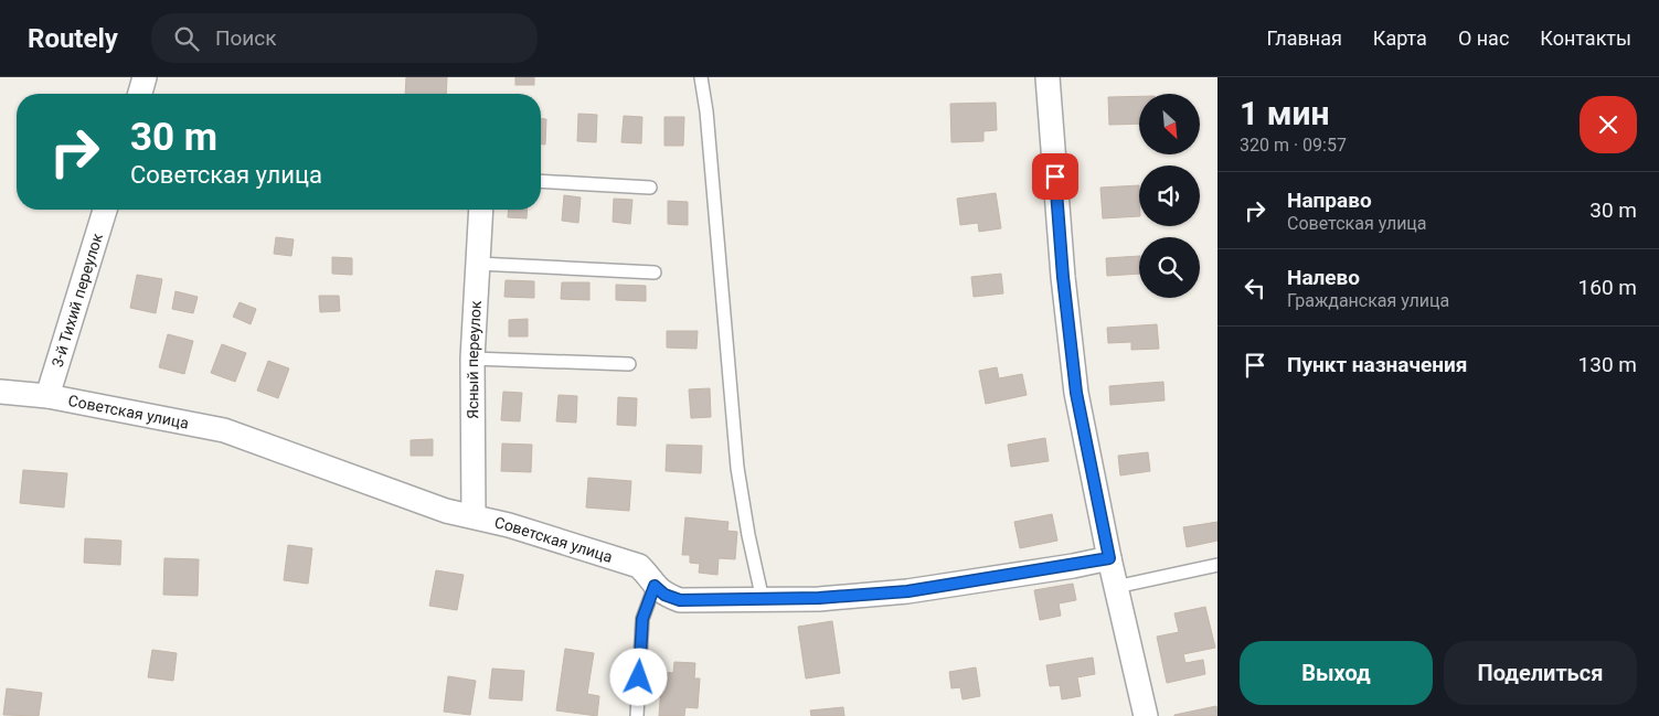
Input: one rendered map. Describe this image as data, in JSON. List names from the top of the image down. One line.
{"streets":{"street":["3-й Тихий переулок","Ясный переулок","Советская улица"]},"crossings":[["3-й Тихий переулок","Советская улица"],["Ясный переулок","Советская улица"]],"north":"bottom right","page":{"header":"Routely","search":"Поиск","nav":["Главная","Карта","О нас","Контакты"],"heading":["1 мин","320 m · 09:57"],"turn":["30 m","Советская улица"],"list":[{"name":"Направо","note":"Советская улица","value":"30 m"},{"name":"Налево","note":"Гражданская улица","value":"160 m"},{"name":"Пункт назначения","value":"130 m"}],"buttons":["Выход","Поделиться"]}}
